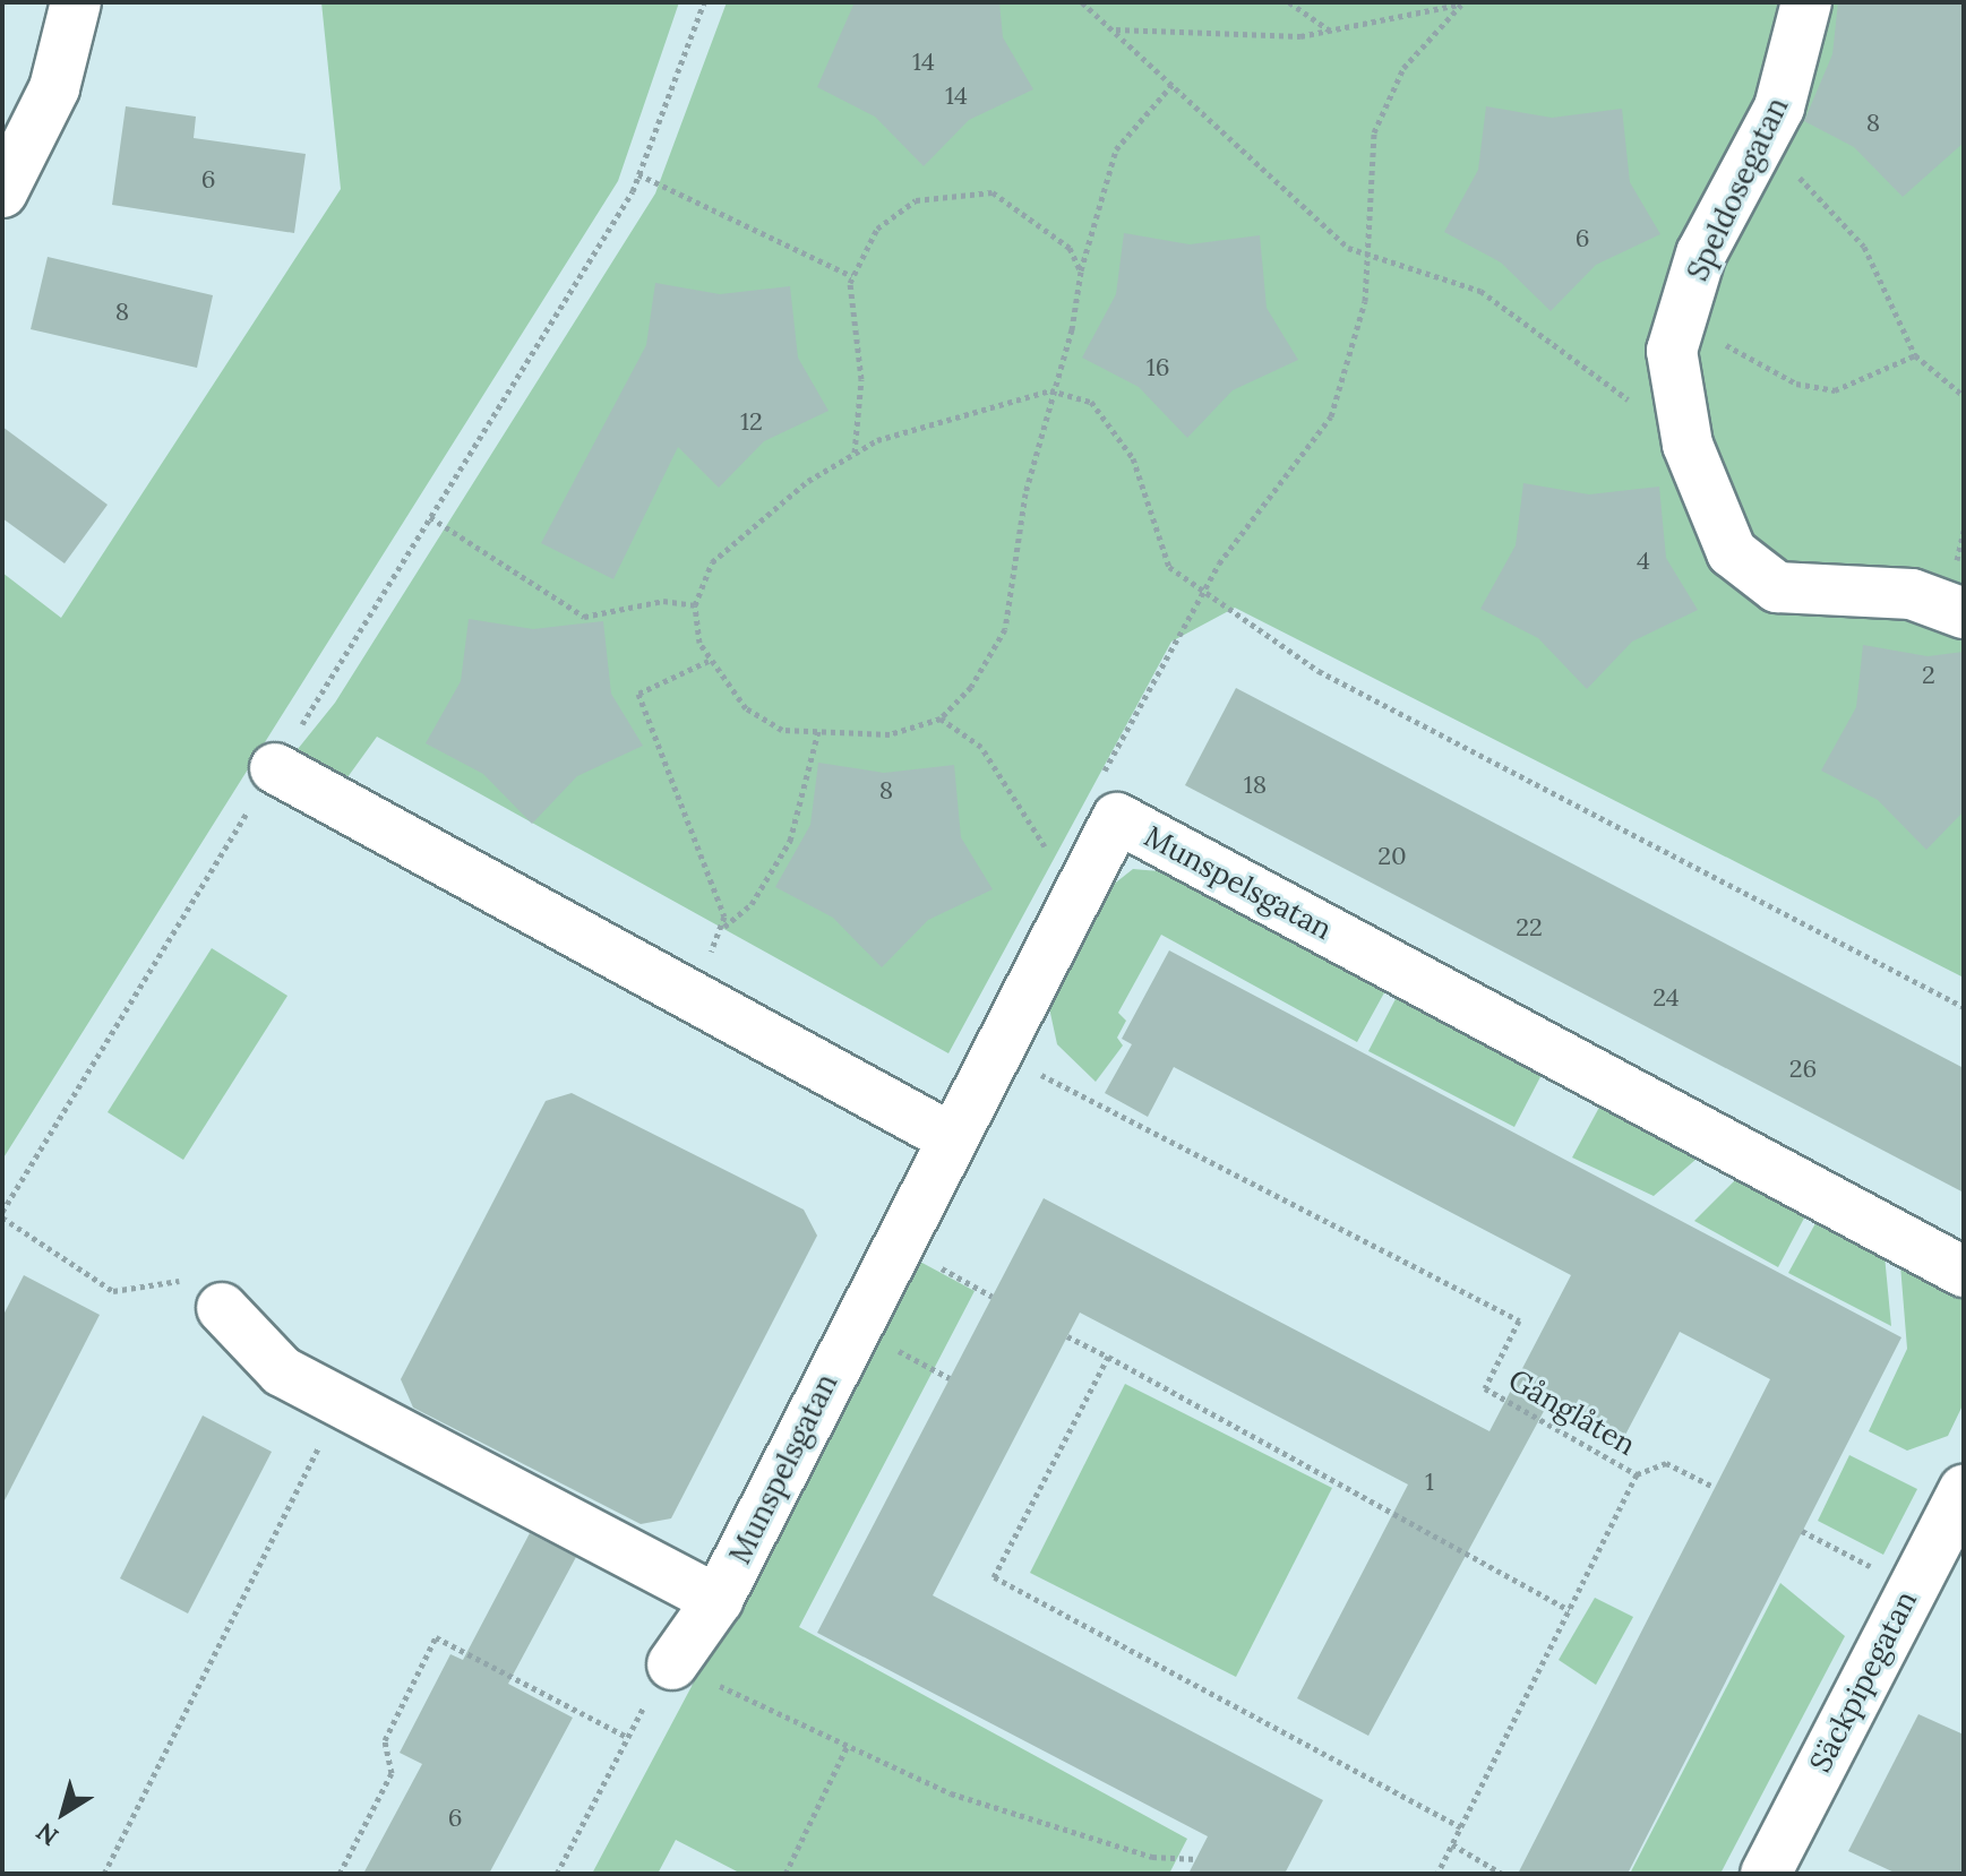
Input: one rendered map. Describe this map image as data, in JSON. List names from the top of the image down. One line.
{"streets":{"street":["Speldosegatan","Munspelsgatan","Säckpipegatan"],"path":["Gånglåten"]},"crossings":[["Munspelsgatan","Gånglåten"]],"house_numbers":["14","14","8","6","6","8","16","12","4","2","18","8","20","22","24","26","1","6"],"north":"bottom left"}
